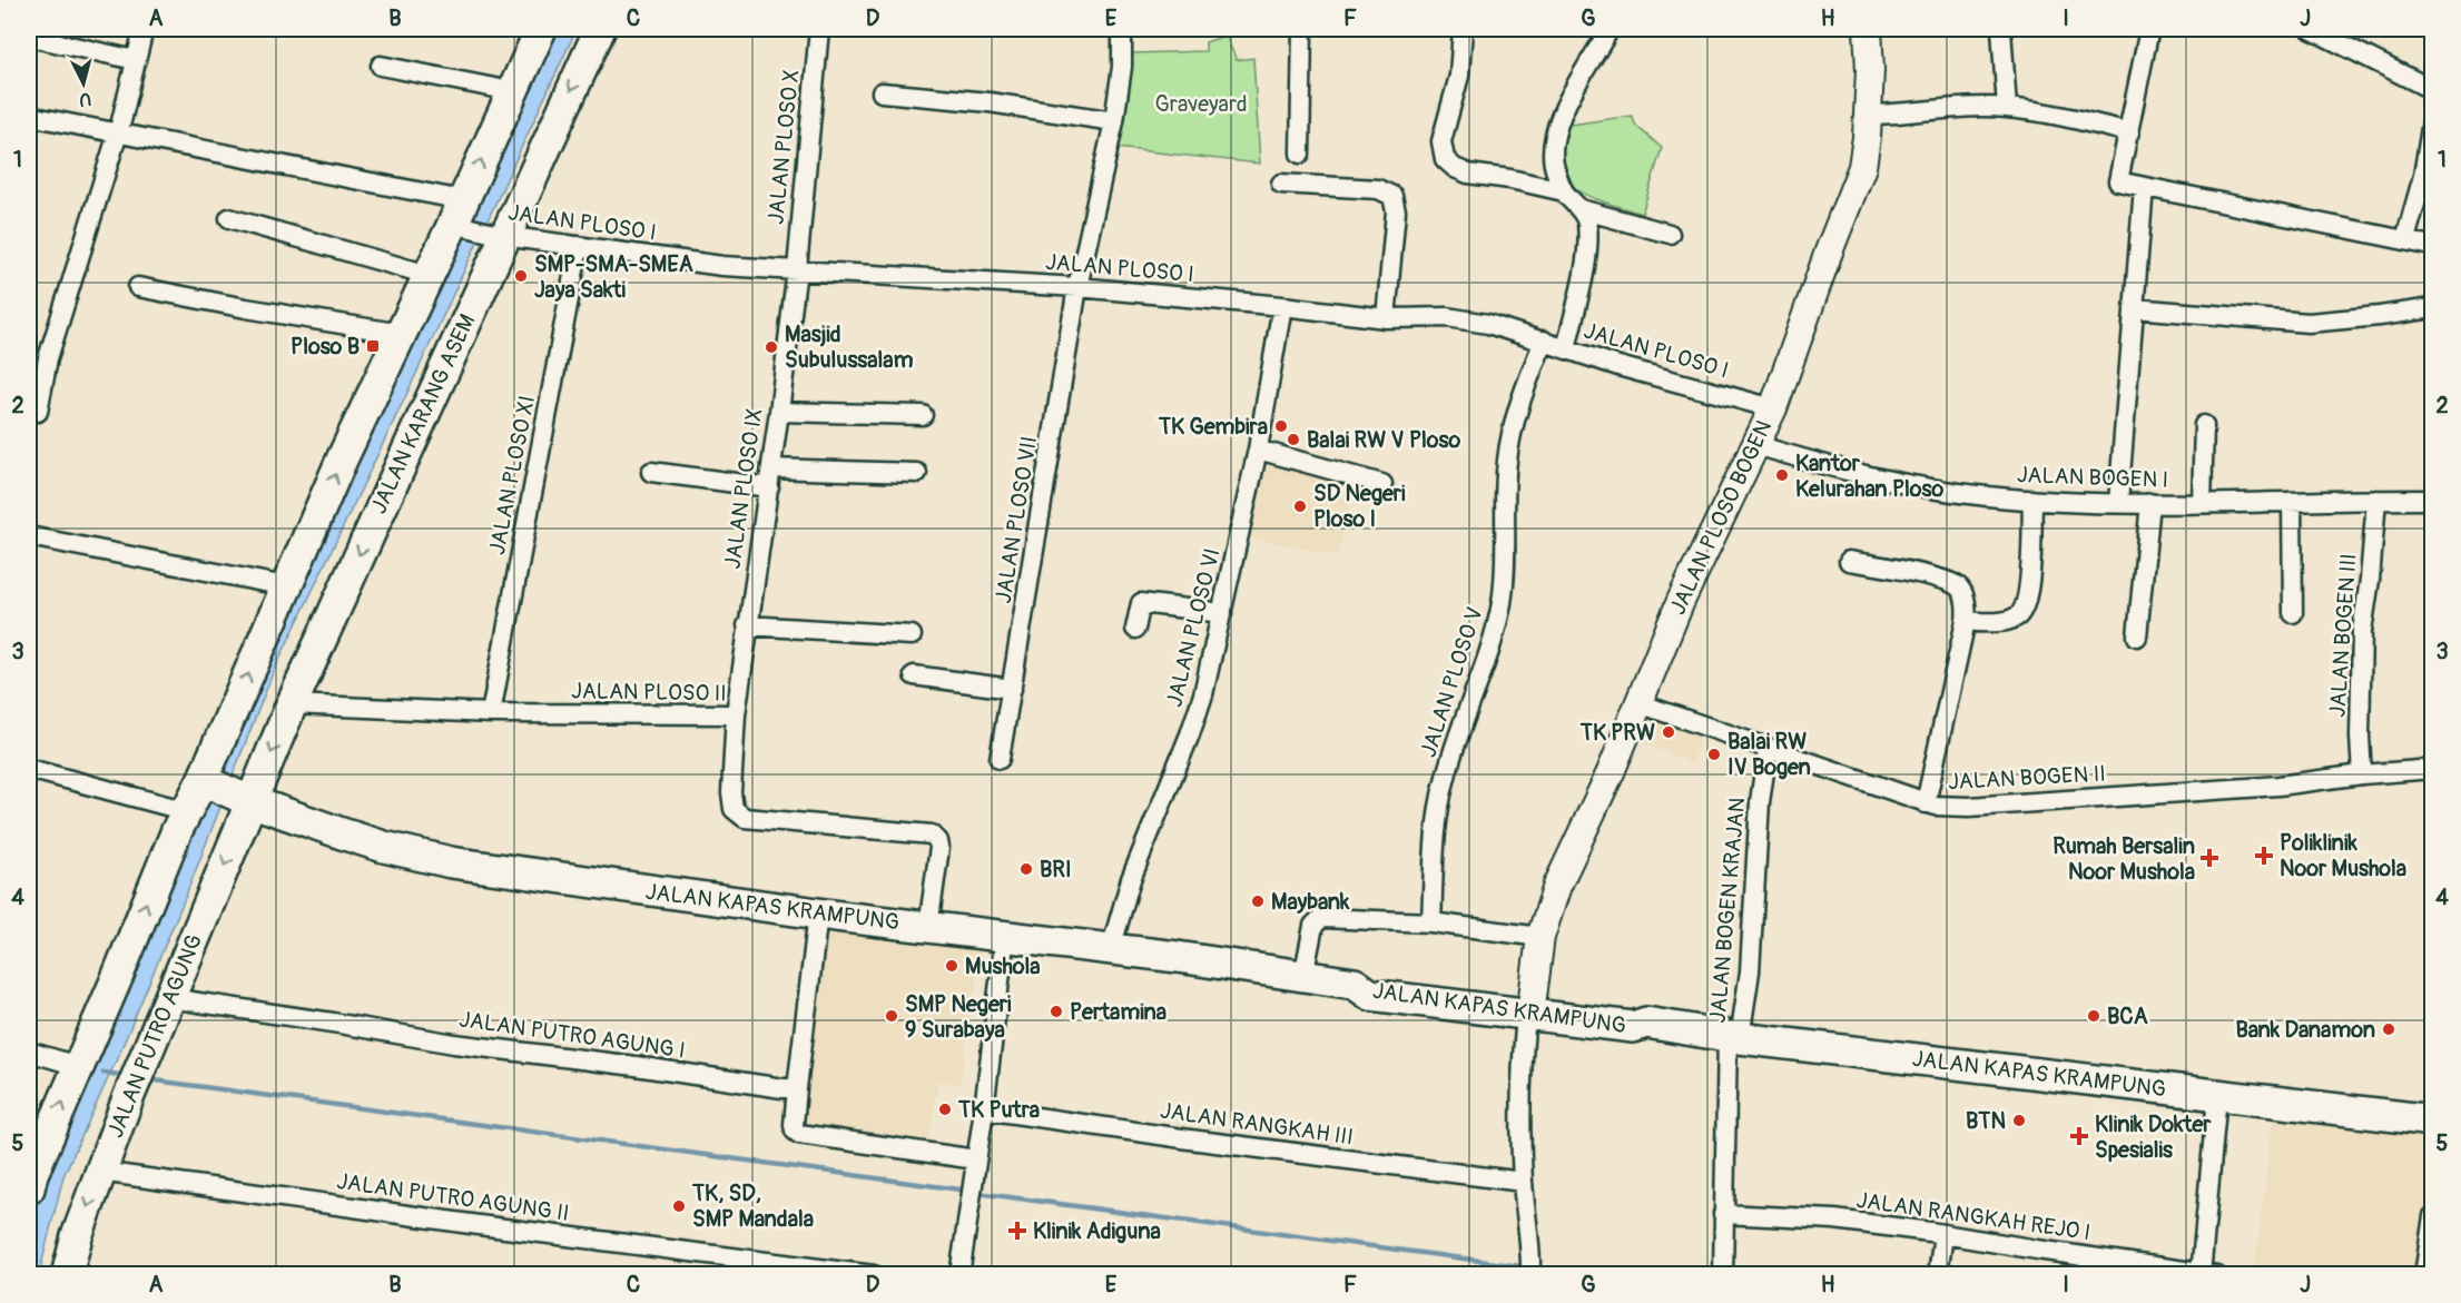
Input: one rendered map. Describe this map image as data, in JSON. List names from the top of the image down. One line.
{"streets":{"main road":["JALAN KARANG ASEM","JALAN KAPAS KRAMPUNG","JALAN PUTRO AGUNG"],"street":["JALAN PLOSO X","JALAN PLOSO I","JALAN PLOSO XI","JALAN BOGEN I","JALAN PLOSO IX","JALAN PLOSO BOGEN","JALAN PLOSO VII","JALAN PLOSO VI","JALAN BOGEN III","JALAN PLOSO V","JALAN PLOSO II","JALAN BOGEN II","JALAN BOGEN KRAJAN","JALAN PUTRO AGUNG I","JALAN RANGKAH III","JALAN PUTRO AGUNG II","JALAN RANGKAH REJO I"]},"crossings":[["JALAN PLOSO X","JALAN PLOSO I"],["JALAN PLOSO X","JALAN PLOSO IX"],["JALAN PLOSO I","JALAN KARANG ASEM"],["JALAN PLOSO I","JALAN PLOSO XI"],["JALAN PLOSO I","JALAN PLOSO IX"],["JALAN PLOSO I","JALAN PLOSO BOGEN"],["JALAN PLOSO I","JALAN PLOSO VII"],["JALAN PLOSO I","JALAN PLOSO VI"],["JALAN PLOSO I","JALAN PLOSO V"],["JALAN KARANG ASEM","JALAN PLOSO II"],["JALAN KARANG ASEM","JALAN KAPAS KRAMPUNG"],["JALAN KARANG ASEM","JALAN PUTRO AGUNG"],["JALAN PLOSO XI","JALAN PLOSO II"],["JALAN BOGEN I","JALAN PLOSO BOGEN"],["JALAN BOGEN I","JALAN BOGEN III"],["JALAN PLOSO IX","JALAN PLOSO II"],["JALAN PLOSO BOGEN","JALAN BOGEN II"],["JALAN PLOSO BOGEN","JALAN KAPAS KRAMPUNG"],["JALAN PLOSO VI","JALAN KAPAS KRAMPUNG"],["JALAN BOGEN III","JALAN BOGEN II"],["JALAN PLOSO II","JALAN KAPAS KRAMPUNG"],["JALAN BOGEN II","JALAN BOGEN KRAJAN"],["JALAN KAPAS KRAMPUNG","JALAN BOGEN KRAJAN"],["JALAN KAPAS KRAMPUNG","JALAN PUTRO AGUNG"],["JALAN BOGEN KRAJAN","JALAN RANGKAH REJO I"],["JALAN PUTRO AGUNG I","JALAN PUTRO AGUNG"],["JALAN PUTRO AGUNG","JALAN PUTRO AGUNG II"]],"parks":["Graveyard"],"places":{"other":["SMP-SMA-SMEA Jaya Sakti","Masjid Subulussalam","TK Gembira","Balai RW V Ploso","Kantor Kelurahan Ploso","SD Negeri Ploso I","TK PRW","Balai RW IV Bogen","BRI","Maybank","Mushola","Pertamina","SMP Negeri 9 Surabaya","BCA","Bank Danamon","TK Putra","BTN","TK, SD, SMP Mandala"],"transit":["Ploso B"],"health":["Poliklinik Noor Mushola","Rumah Bersalin Noor Mushola","Klinik Dokter Spesialis","Klinik Adiguna"]},"north":"bottom","grid":{"columns":["A","B","C","D","E","F","G","H","I","J"],"rows":["1","2","3","4","5"]}}
